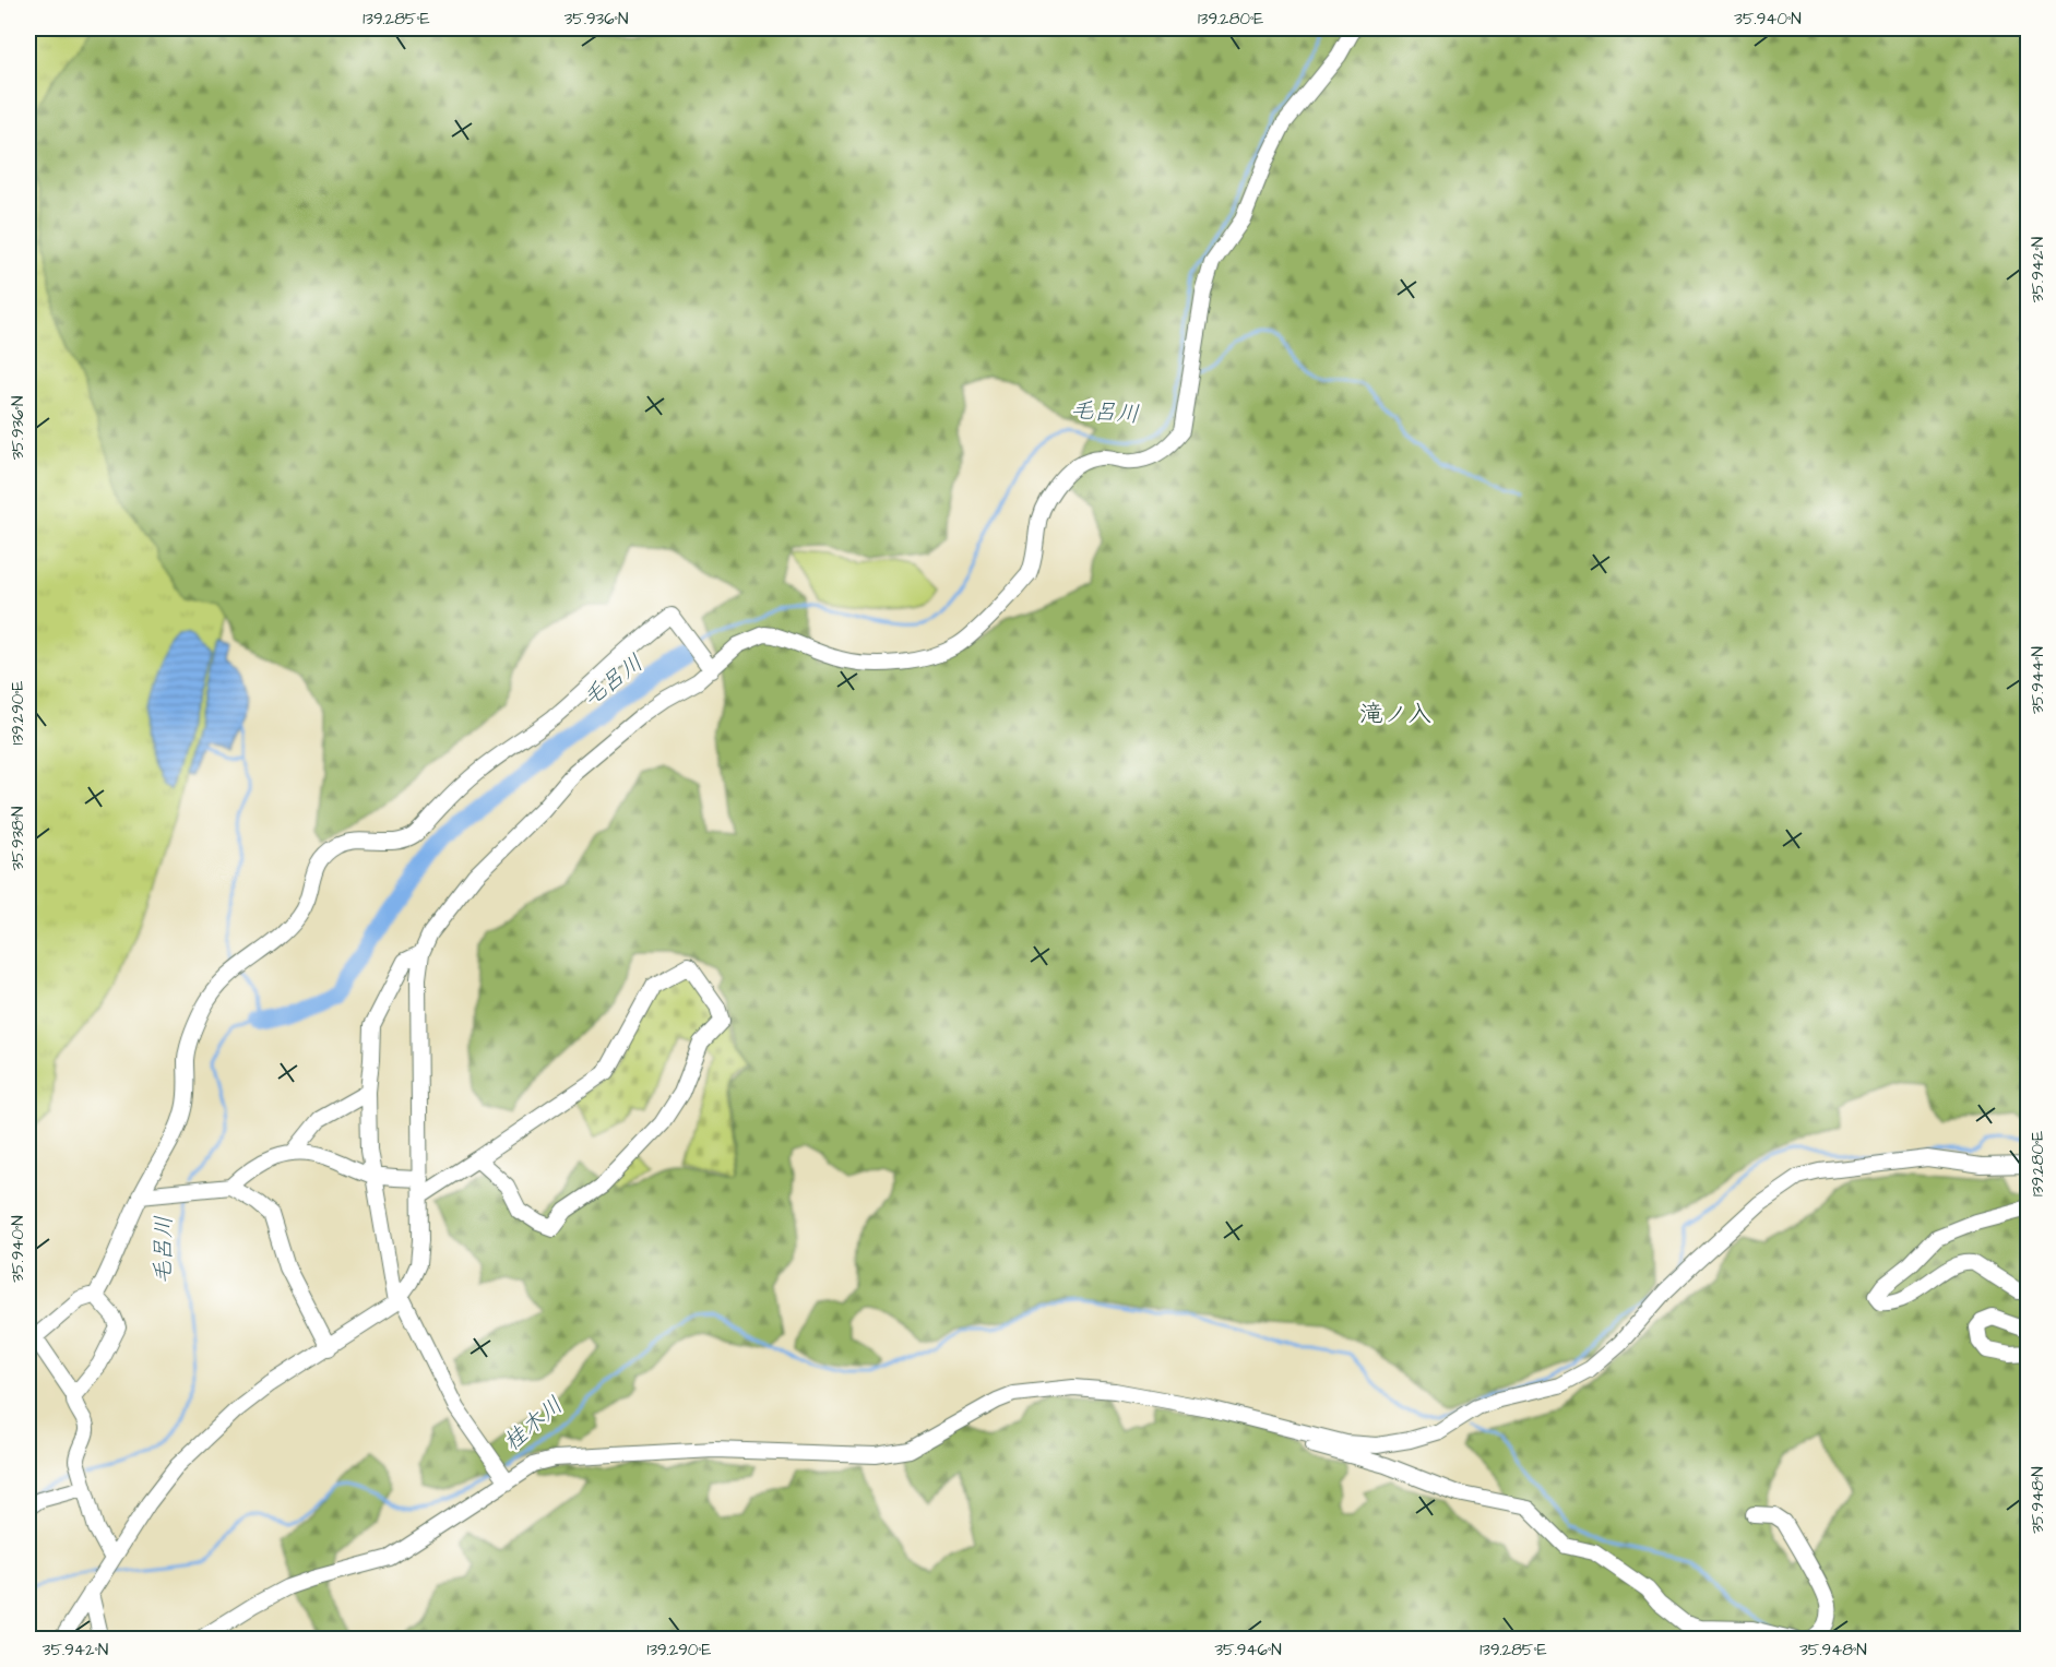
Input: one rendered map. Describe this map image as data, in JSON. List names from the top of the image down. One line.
{"districts":["滝ノ入"],"water":["毛呂川","桂木川"],"coordinates":["139.285°E","35.936°N","139.280°E","35.940°N","35.942°N","35.944°N","139.290°E","35.938°N","35.948°N","35.946°N"]}
